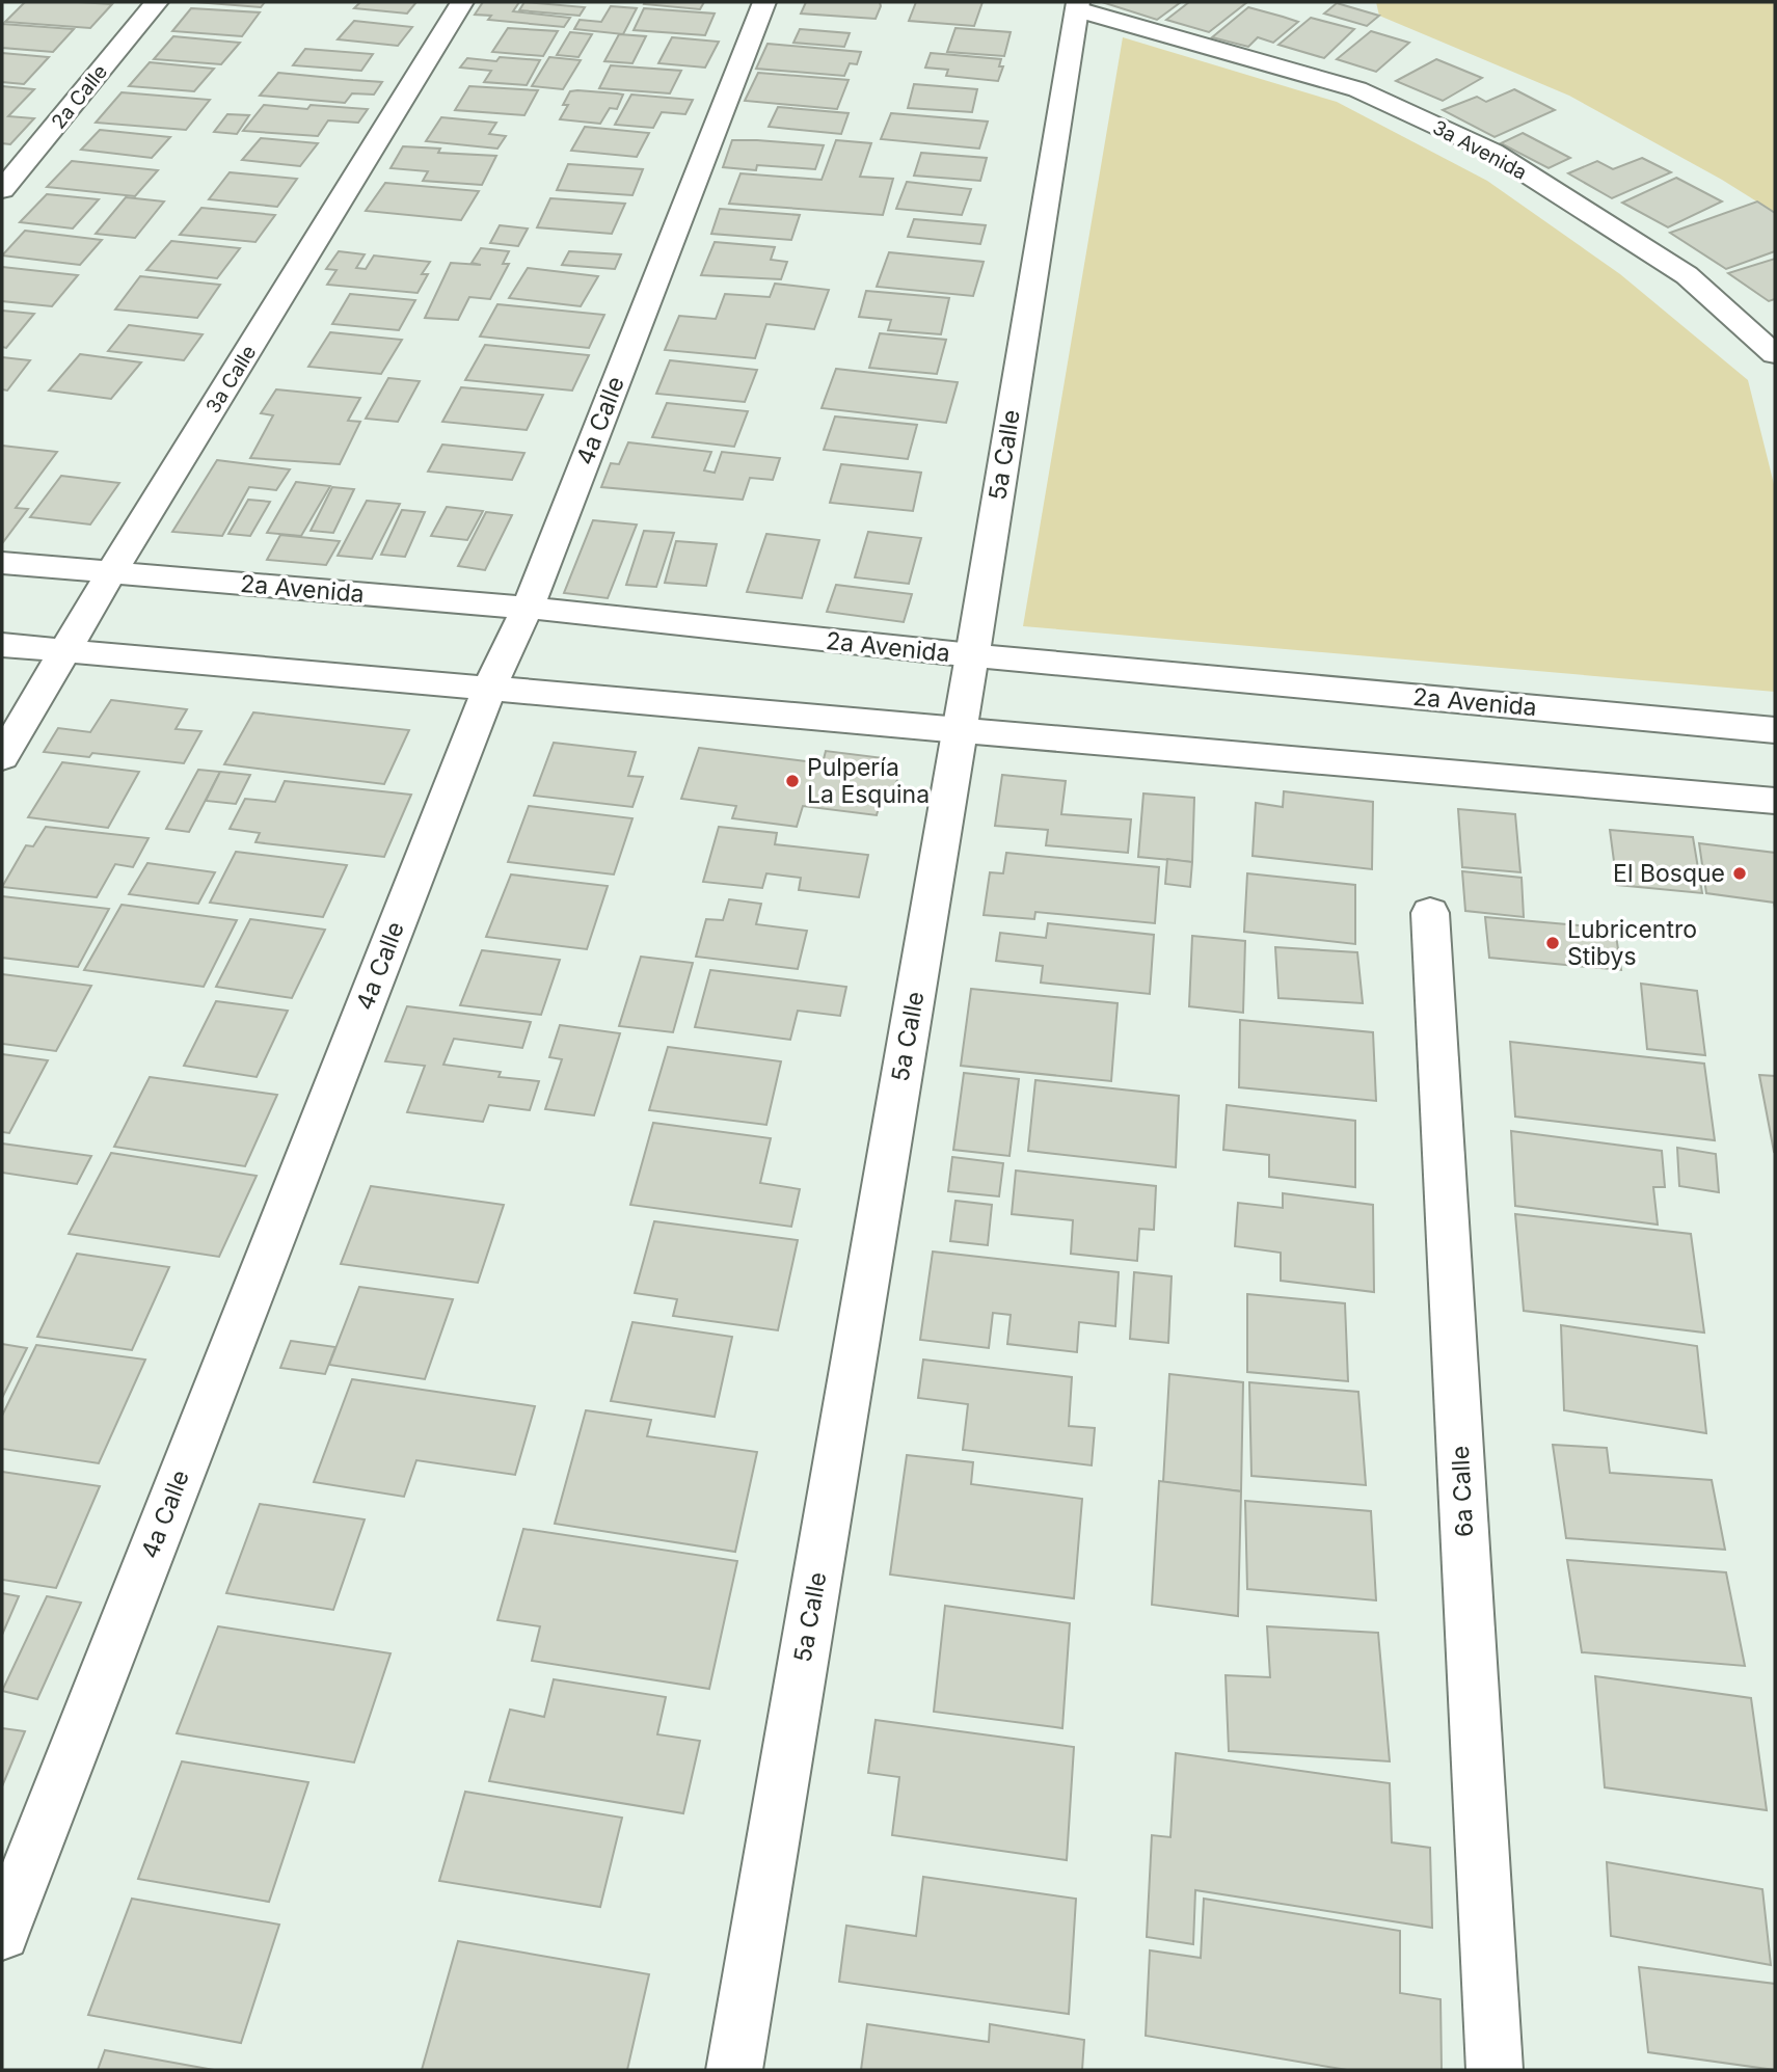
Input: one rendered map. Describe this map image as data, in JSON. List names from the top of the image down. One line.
{"streets":{"street":["2a Calle","3a Avenida","3a Calle","4a Calle","5a Calle","2a Avenida","6a Calle"]},"crossings":[["3a Avenida","5a Calle"],["3a Calle","2a Avenida"],["4a Calle","2a Avenida"],["5a Calle","2a Avenida"]],"places":["Pulpería La Esquina","El Bosque","Lubricentro Stibys"]}
